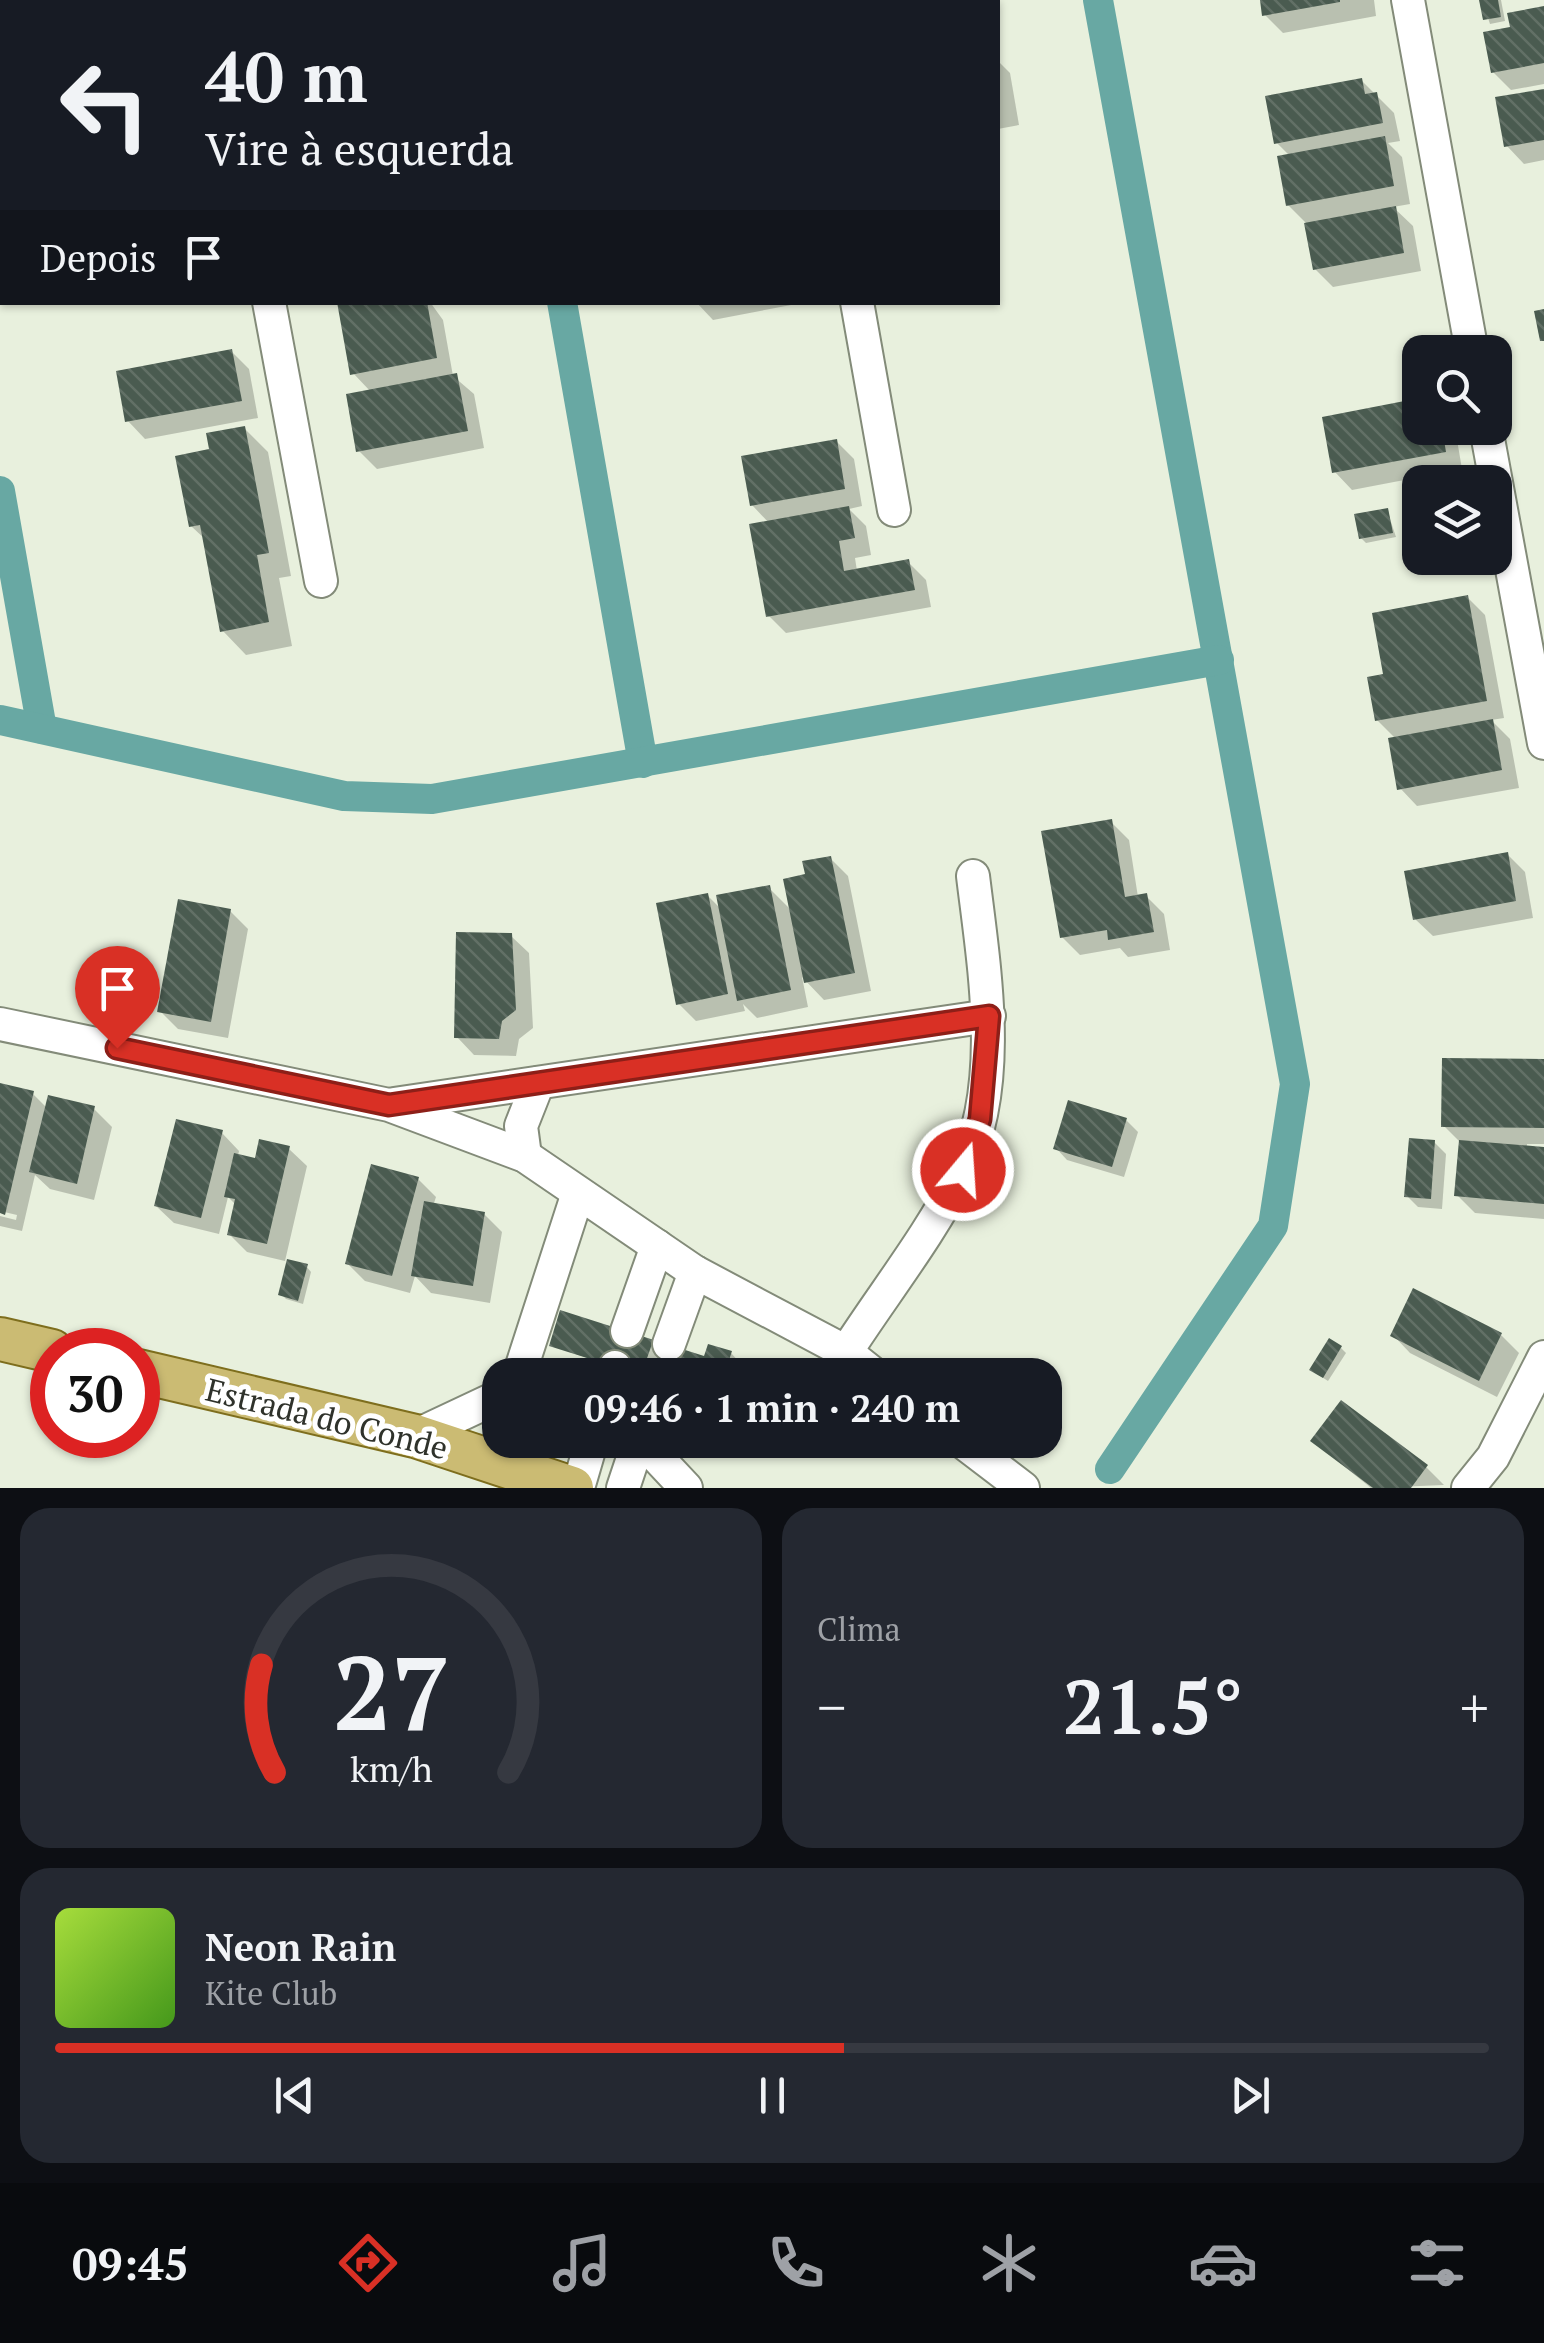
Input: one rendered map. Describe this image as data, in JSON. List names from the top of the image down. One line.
{"streets":{"main road":["Estrada do Conde"]},"page":{"turn":["40 m","Vire à esquerda"],"then":"Depois","limit":"30","trip":"09:46 · 1 min · 240 m","tile":"Clima","heat":["−","21.5°","+"],"song":["Neon Rain","Kite Club"],"tabs":"09:45","gauge":["27","km/h"]}}
